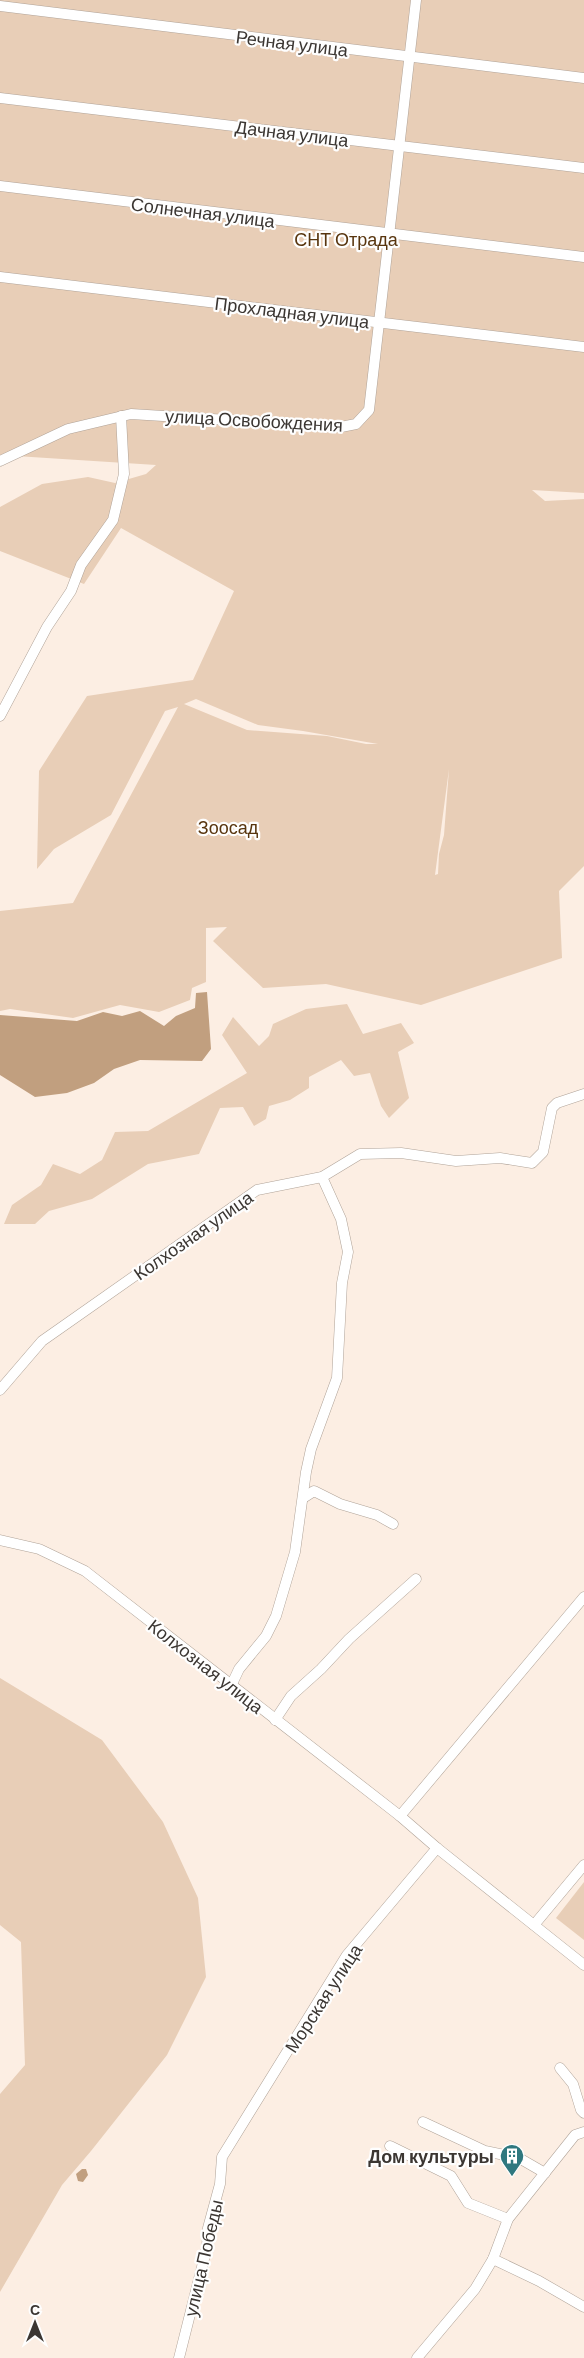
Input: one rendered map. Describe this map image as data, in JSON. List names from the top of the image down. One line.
{"streets":{"street":["Речная улица","Дачная улица","Солнечная улица","Прохладная улица","улица Освобождения","Колхозная улица","Морская улица","улица Победы"]},"crossings":[["Речная улица","улица Освобождения"],["Дачная улица","улица Освобождения"],["Солнечная улица","улица Освобождения"],["Прохладная улица","улица Освобождения"],["Колхозная улица","Морская улица"],["Морская улица","улица Победы"]],"parks":["СНТ Отрада","Зоосад"],"places":{"building":["Дом культуры"]},"north":"top"}
